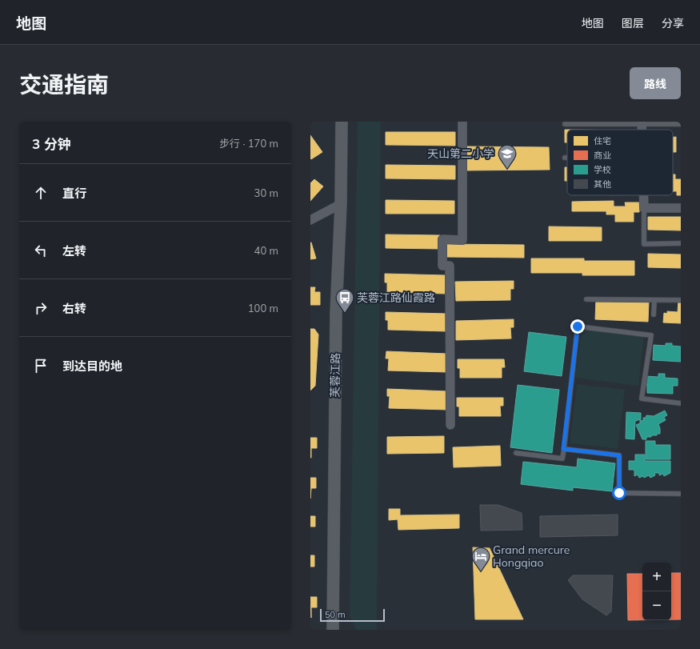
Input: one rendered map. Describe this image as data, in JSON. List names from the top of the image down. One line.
{"streets":{"street":["芙蓉江路"]},"places":{"school or university":["天山第二小学"],"bus stop":["芙蓉江路仙霞路"],"hotel":["Grand mercure Hongqiao"]},"legend":["住宅","商业","学校","其他"],"scale_bar":"50 m","page":{"header":"地图","nav":["地图","图层","分享"],"title":"交通指南","buttons":"路线","heading":["3 分钟","步行 · 170 m"],"list":[["直行","30 m"],["左转","40 m"],["右转","100 m"],"到达目的地"],"map_buttons":["+","−"],"scale":"50 m"}}
